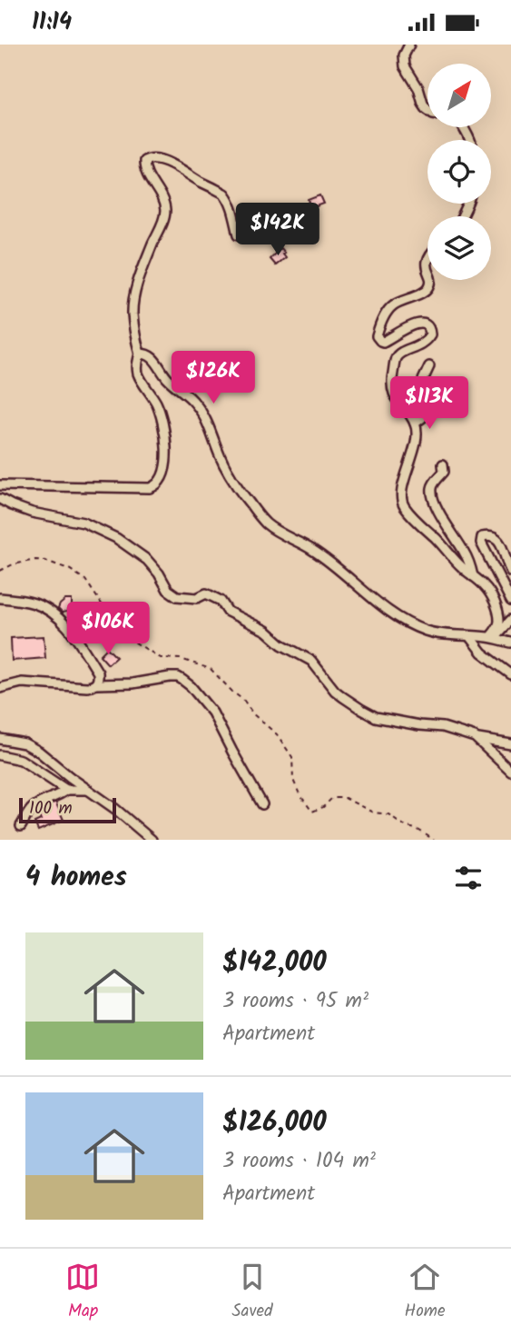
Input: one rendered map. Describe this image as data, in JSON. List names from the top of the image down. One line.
{"scale_bar":"100 m","north":"top right","page":{"status":"11:14","price":["$142K","$126K","$113K","$106K"],"scale":"100 m","heading":"4 homes","list":[{"name":"$142,000","note":"3 rooms · 95 m² · Apartment"},{"name":"$126,000","note":"3 rooms · 104 m² · Apartment"}],"tabs":["Map","Saved","Home"]}}
